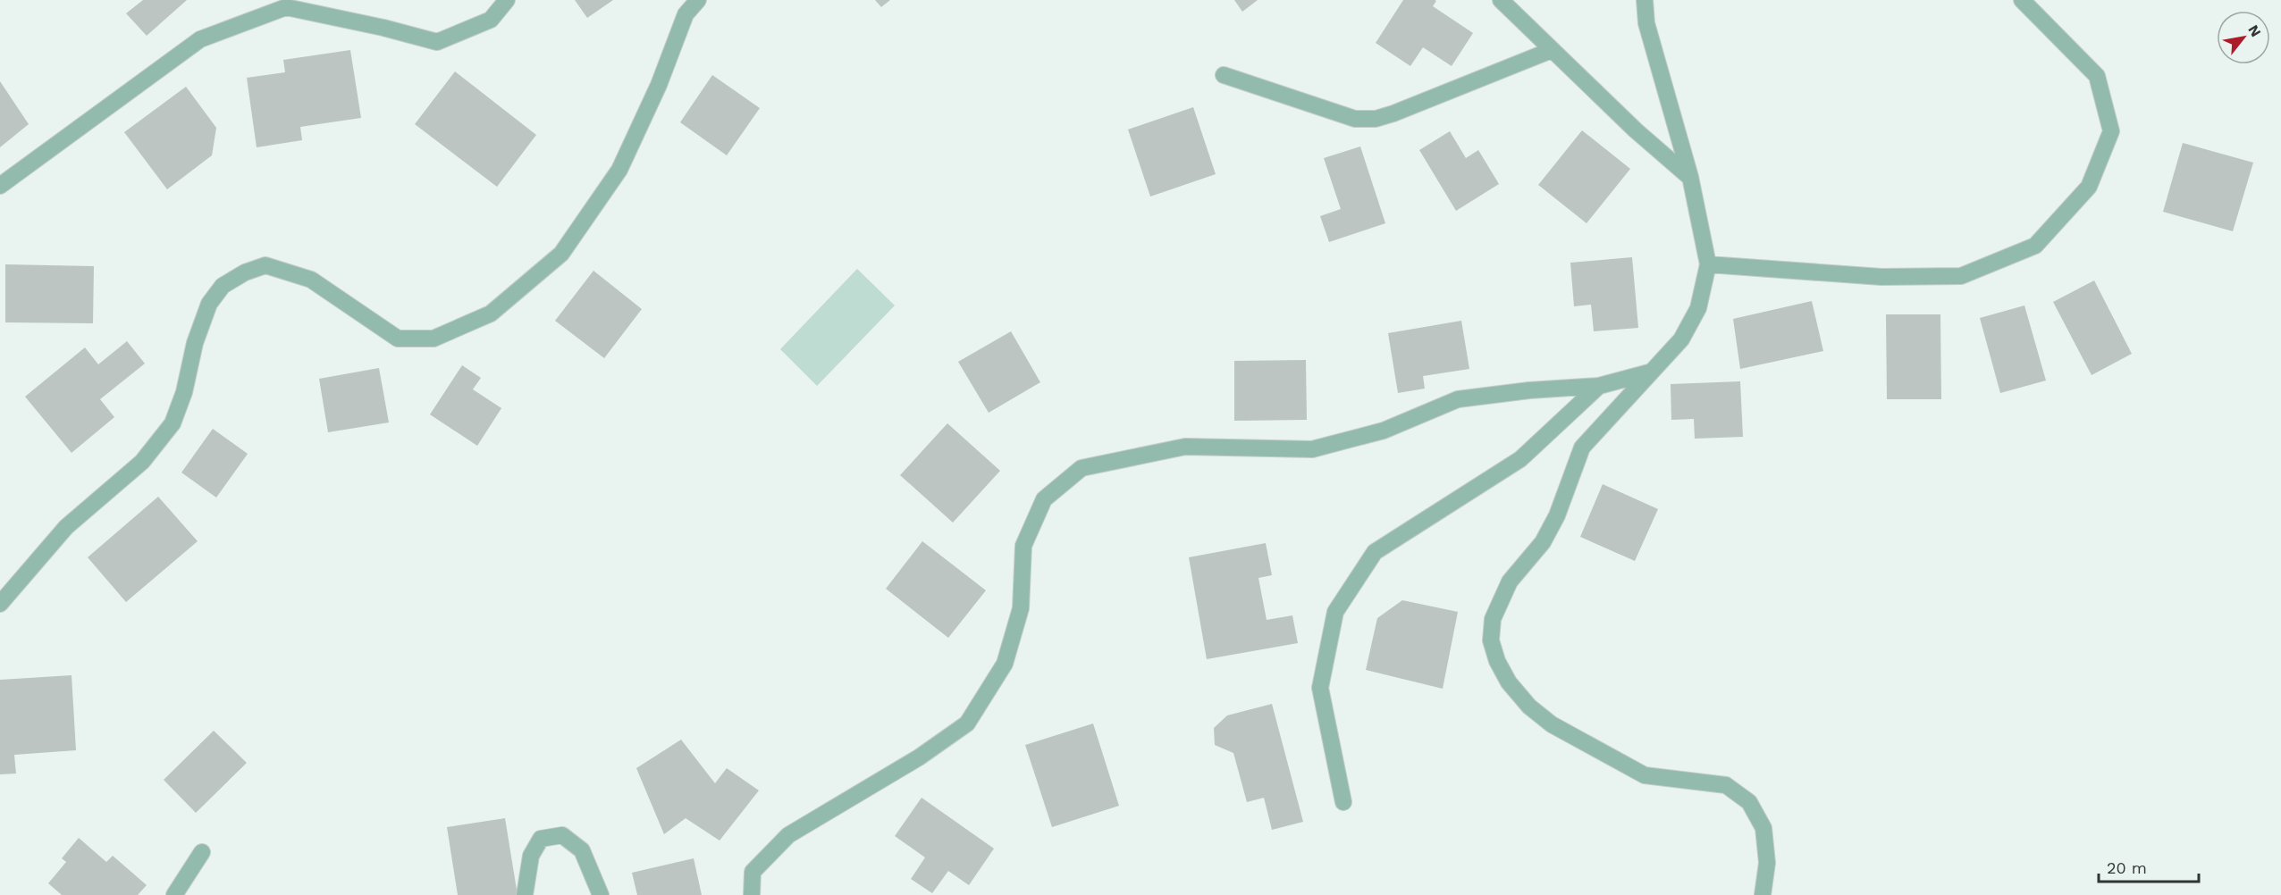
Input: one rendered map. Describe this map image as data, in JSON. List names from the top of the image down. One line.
{"scale_bar":"20 m","north":"top right"}
